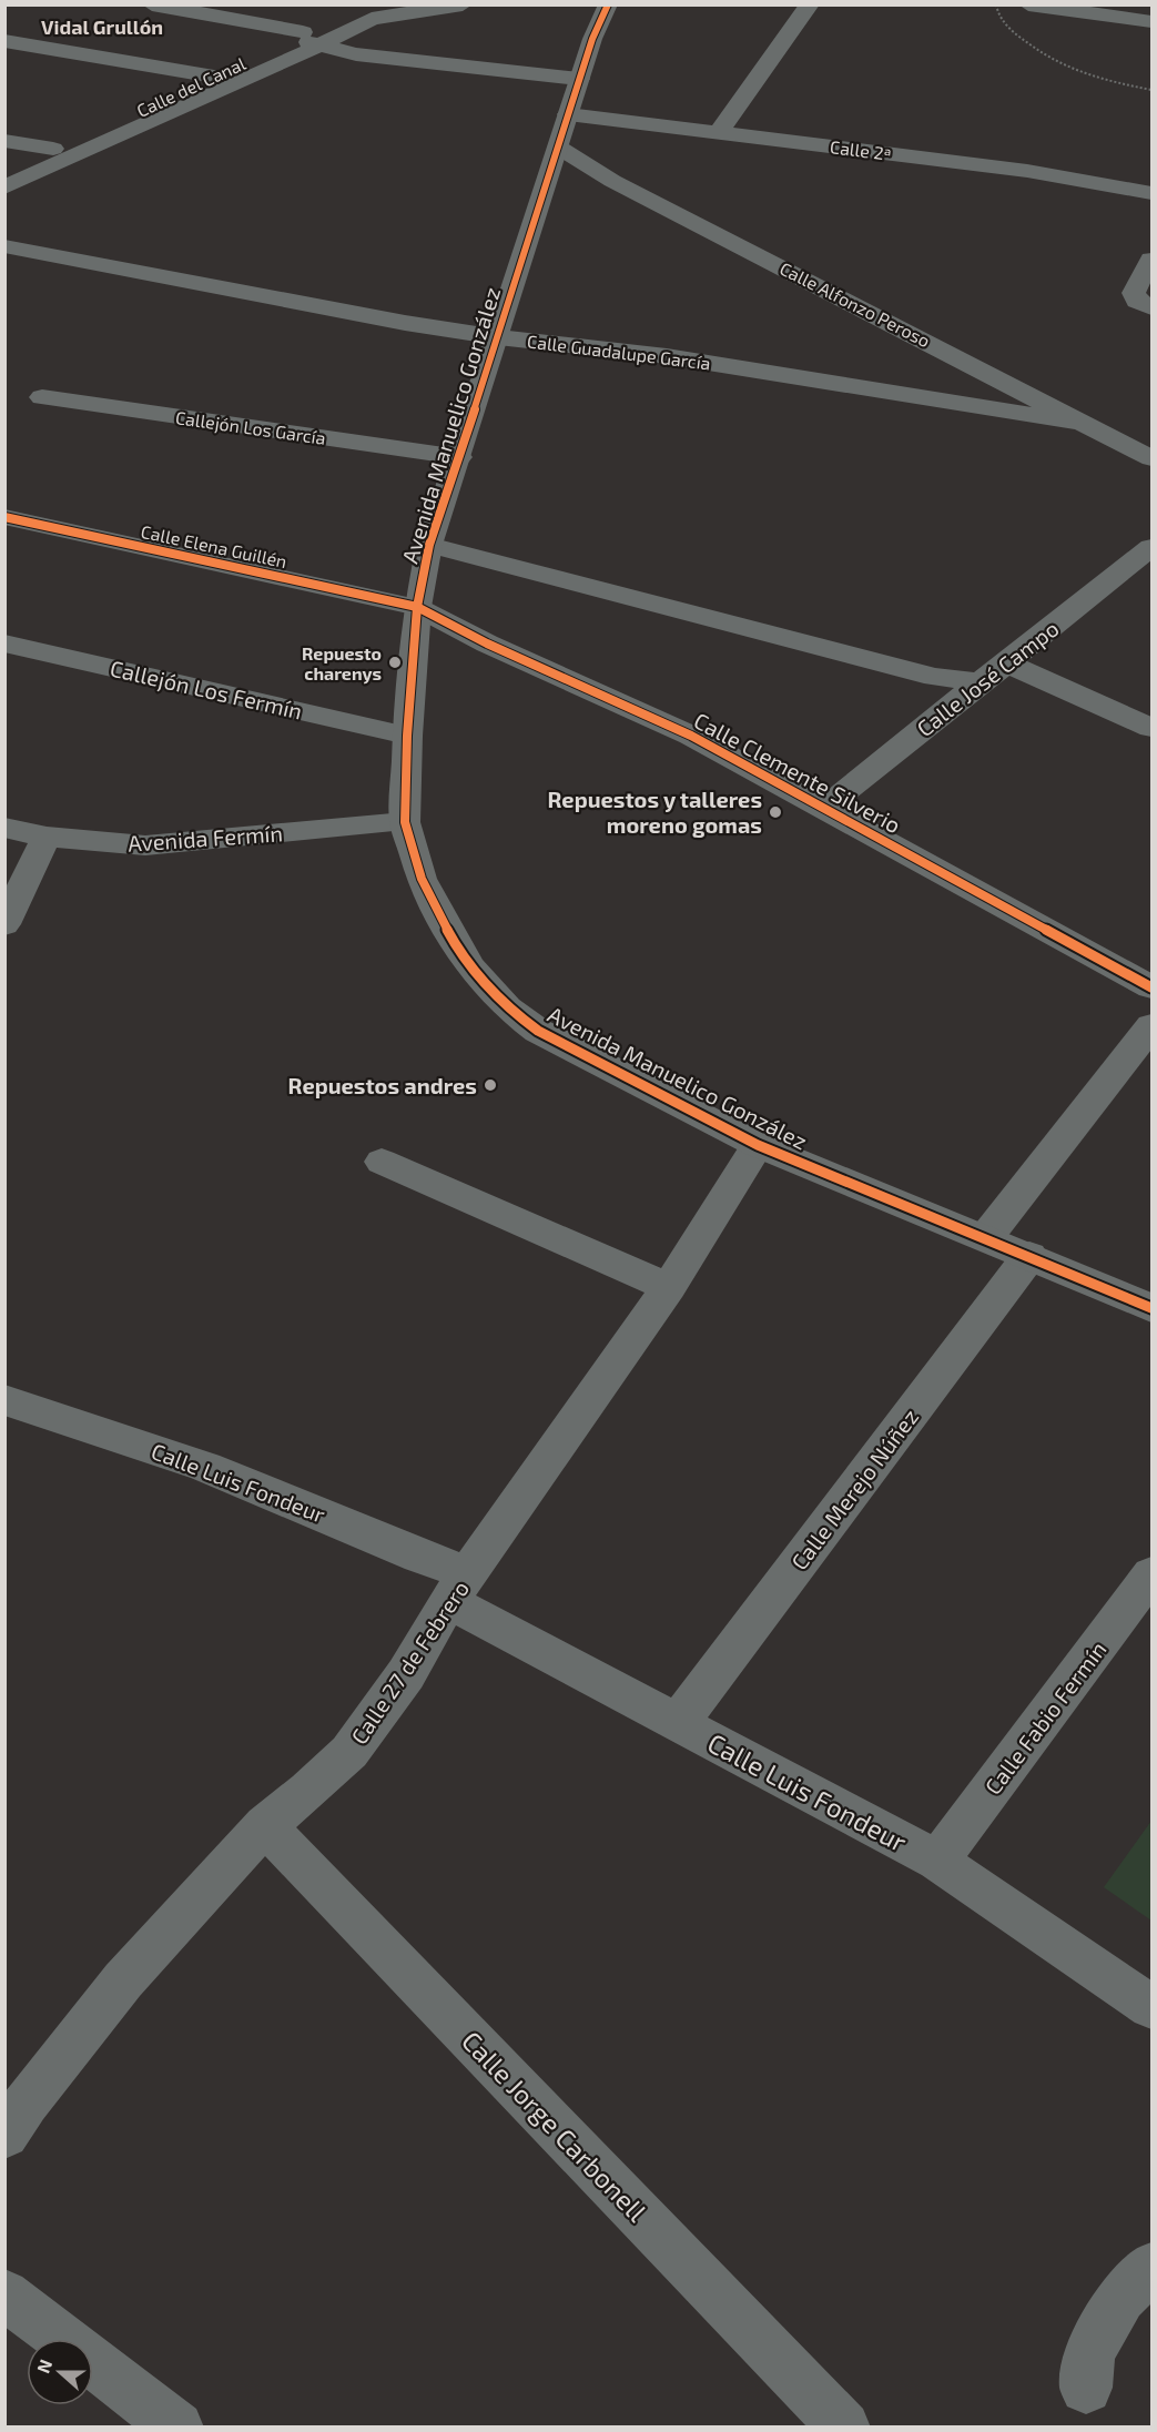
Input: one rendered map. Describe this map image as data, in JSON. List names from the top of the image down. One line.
{"streets":{"street":["Calle del Canal","Calle 2ª","Calle Alfonzo Peroso","Calle Guadalupe García","Avenida Manuelico González","Callejón Los García","Calle Elena Guillén","Calle José Campo","Callejón Los Fermín","Calle Clemente Silverio","Avenida Fermín","Calle Luis Fondeur","Calle Merejo Núñez","Calle 27 de Febrero","Calle Fabio Fermín","Calle Jorge Carbonell"]},"crossings":[["Calle 2ª","Avenida Manuelico González"],["Calle Alfonzo Peroso","Calle Guadalupe García"],["Calle Alfonzo Peroso","Avenida Manuelico González"],["Calle Guadalupe García","Avenida Manuelico González"],["Avenida Manuelico González","Callejón Los García"],["Avenida Manuelico González","Calle Elena Guillén"],["Avenida Manuelico González","Callejón Los Fermín"],["Avenida Manuelico González","Calle Clemente Silverio"],["Avenida Manuelico González","Avenida Fermín"],["Avenida Manuelico González","Calle Merejo Núñez"],["Avenida Manuelico González","Calle 27 de Febrero"],["Calle Elena Guillén","Calle Clemente Silverio"],["Calle José Campo","Calle Clemente Silverio"],["Calle Luis Fondeur","Calle Merejo Núñez"],["Calle Luis Fondeur","Calle 27 de Febrero"],["Calle Luis Fondeur","Calle Fabio Fermín"],["Calle 27 de Febrero","Calle Jorge Carbonell"]],"districts":["Vidal Grullón"],"places":["Repuesto charenys","Repuestos y talleres moreno gomas","Repuestos andres"],"north":"left"}
